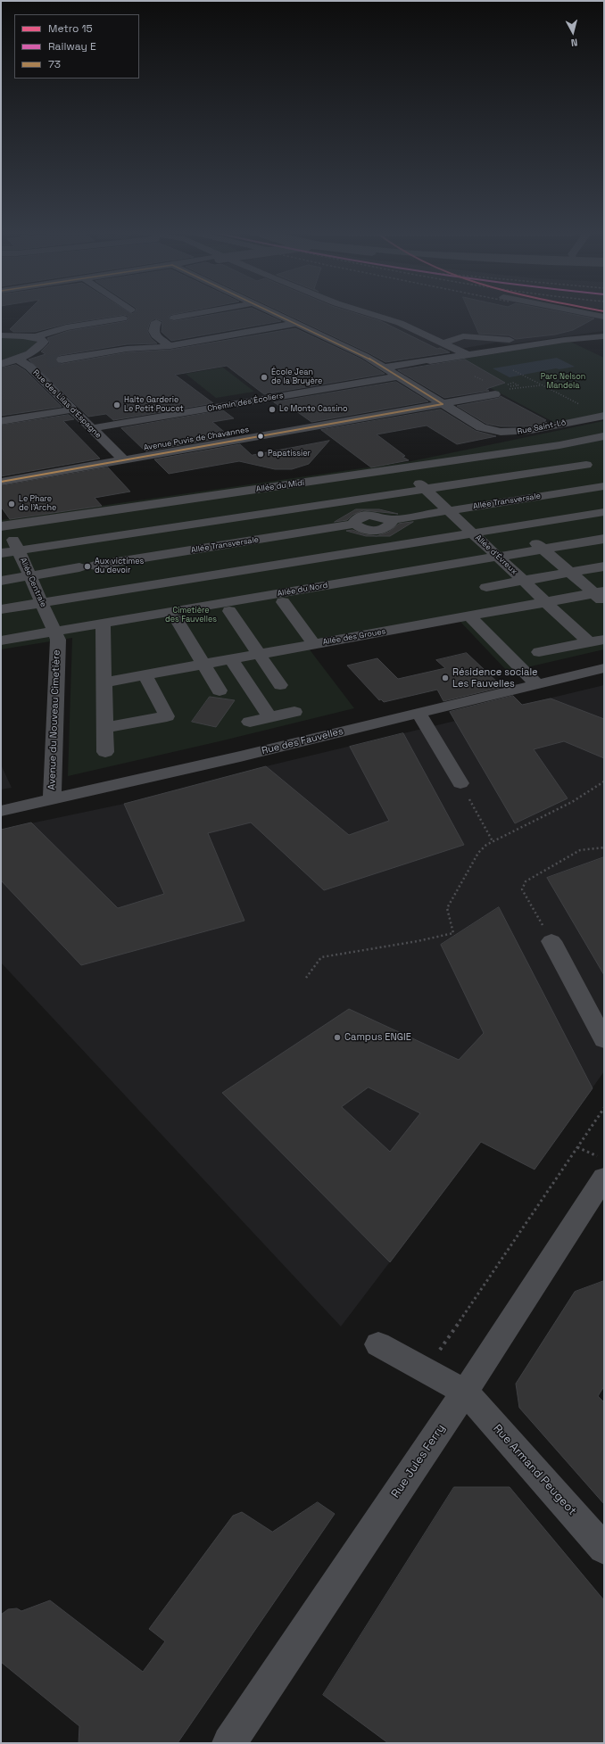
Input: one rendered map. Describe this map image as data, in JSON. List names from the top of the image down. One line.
{"streets":{"street":["Chemin des Écoliers","Rue des Lilas d'Espagne","Rue Saint-Lô","Avenue Puvis de Chavannes","Allée du Midi","Allée Transversale","Allée d'Évreux","Allée Centrale","Allée du Nord","Allée des Groues","Avenue du Nouveau Cimetière","Rue des Fauvelles","Rue Jules Ferry","Rue Armand Peugeot"]},"crossings":[["Chemin des Écoliers","Rue des Lilas d'Espagne"],["Chemin des Écoliers","Rue Saint-Lô"],["Rue des Lilas d'Espagne","Avenue Puvis de Chavannes"],["Rue Saint-Lô","Avenue Puvis de Chavannes"],["Allée du Midi","Allée d'Évreux"],["Allée du Midi","Allée Centrale"],["Allée Transversale","Allée d'Évreux"],["Allée Transversale","Allée Centrale"],["Allée Transversale","Allée du Nord"],["Allée d'Évreux","Allée du Nord"],["Allée d'Évreux","Allée des Groues"],["Allée Centrale","Allée du Nord"],["Allée Centrale","Avenue du Nouveau Cimetière"],["Allée du Nord","Avenue du Nouveau Cimetière"],["Avenue du Nouveau Cimetière","Rue des Fauvelles"],["Rue Jules Ferry","Rue Armand Peugeot"]],"parks":["Parc Nelson Mandela","Cimetière des Fauvelles"],"places":["École Jean de la Bruyère","Halte Garderie Le Petit Poucet","Le Monte Cassino","Papatissier","Le Phare de l'Arche","Aux victimes du devoir","Résidence sociale Les Fauvelles","Campus ENGIE"],"lines":["transit line 73"],"legend":["Metro 15","Railway E","73"],"north":"bottom"}
